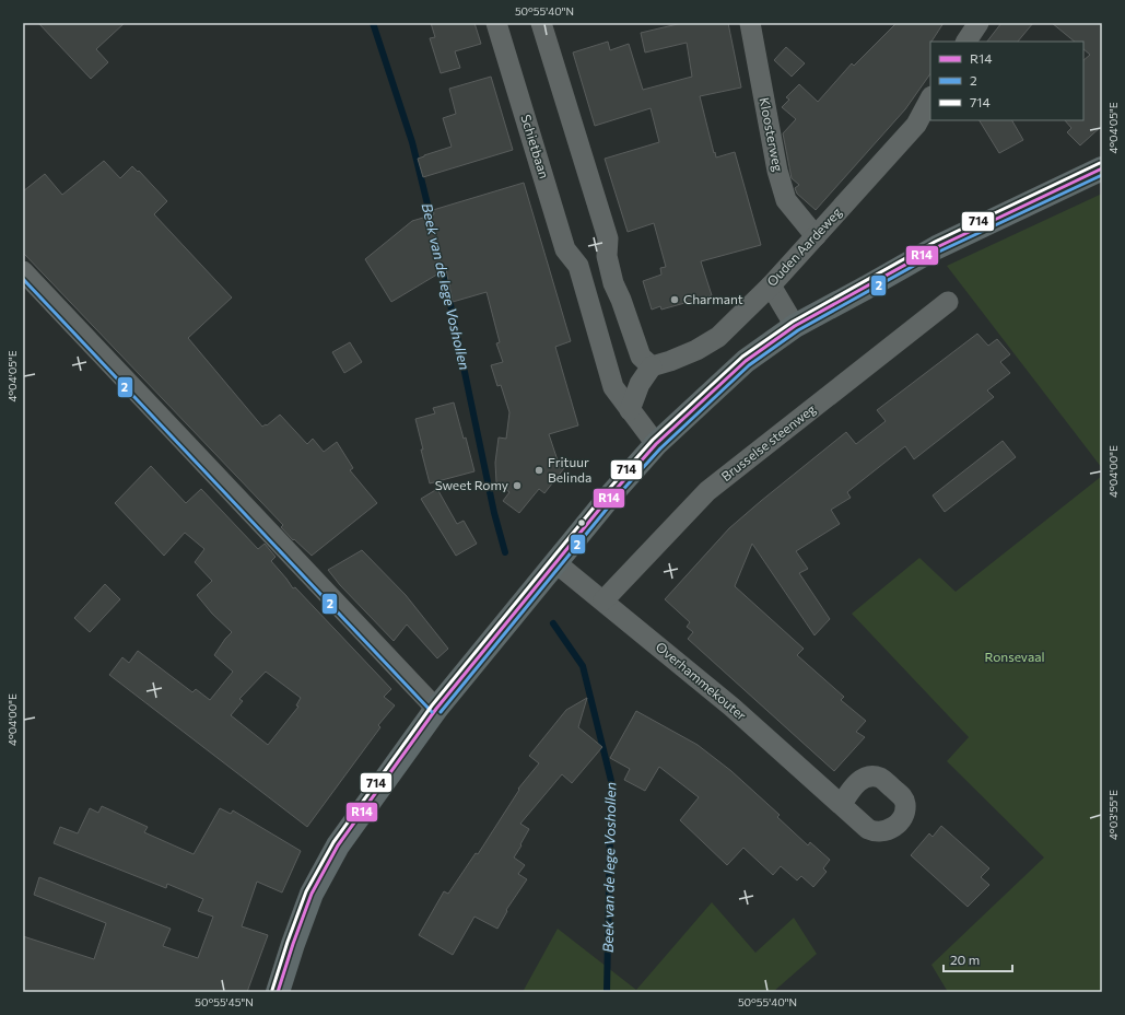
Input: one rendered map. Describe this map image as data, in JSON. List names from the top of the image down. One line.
{"streets":{"street":["Kloosterweg","Schietbaan","Ouden Aardeweg","Brusselse steenweg","Overhammekouter"]},"crossings":[["Kloosterweg","Ouden Aardeweg"],["Brusselse steenweg","Overhammekouter"]],"water":["Beek van de lege Voshollen"],"parks":["Ronsevaal"],"places":["Charmant","Frituur Belinda","Sweet Romy"],"lines":["transit line 714","transit line R14","transit line 2"],"legend":["R14","2","714"],"scale_bar":"20 m","coordinates":["50°55'40\"N","4°04'05\"E","4°04'00\"E","4°03'55\"E","50°55'45\"N"]}
